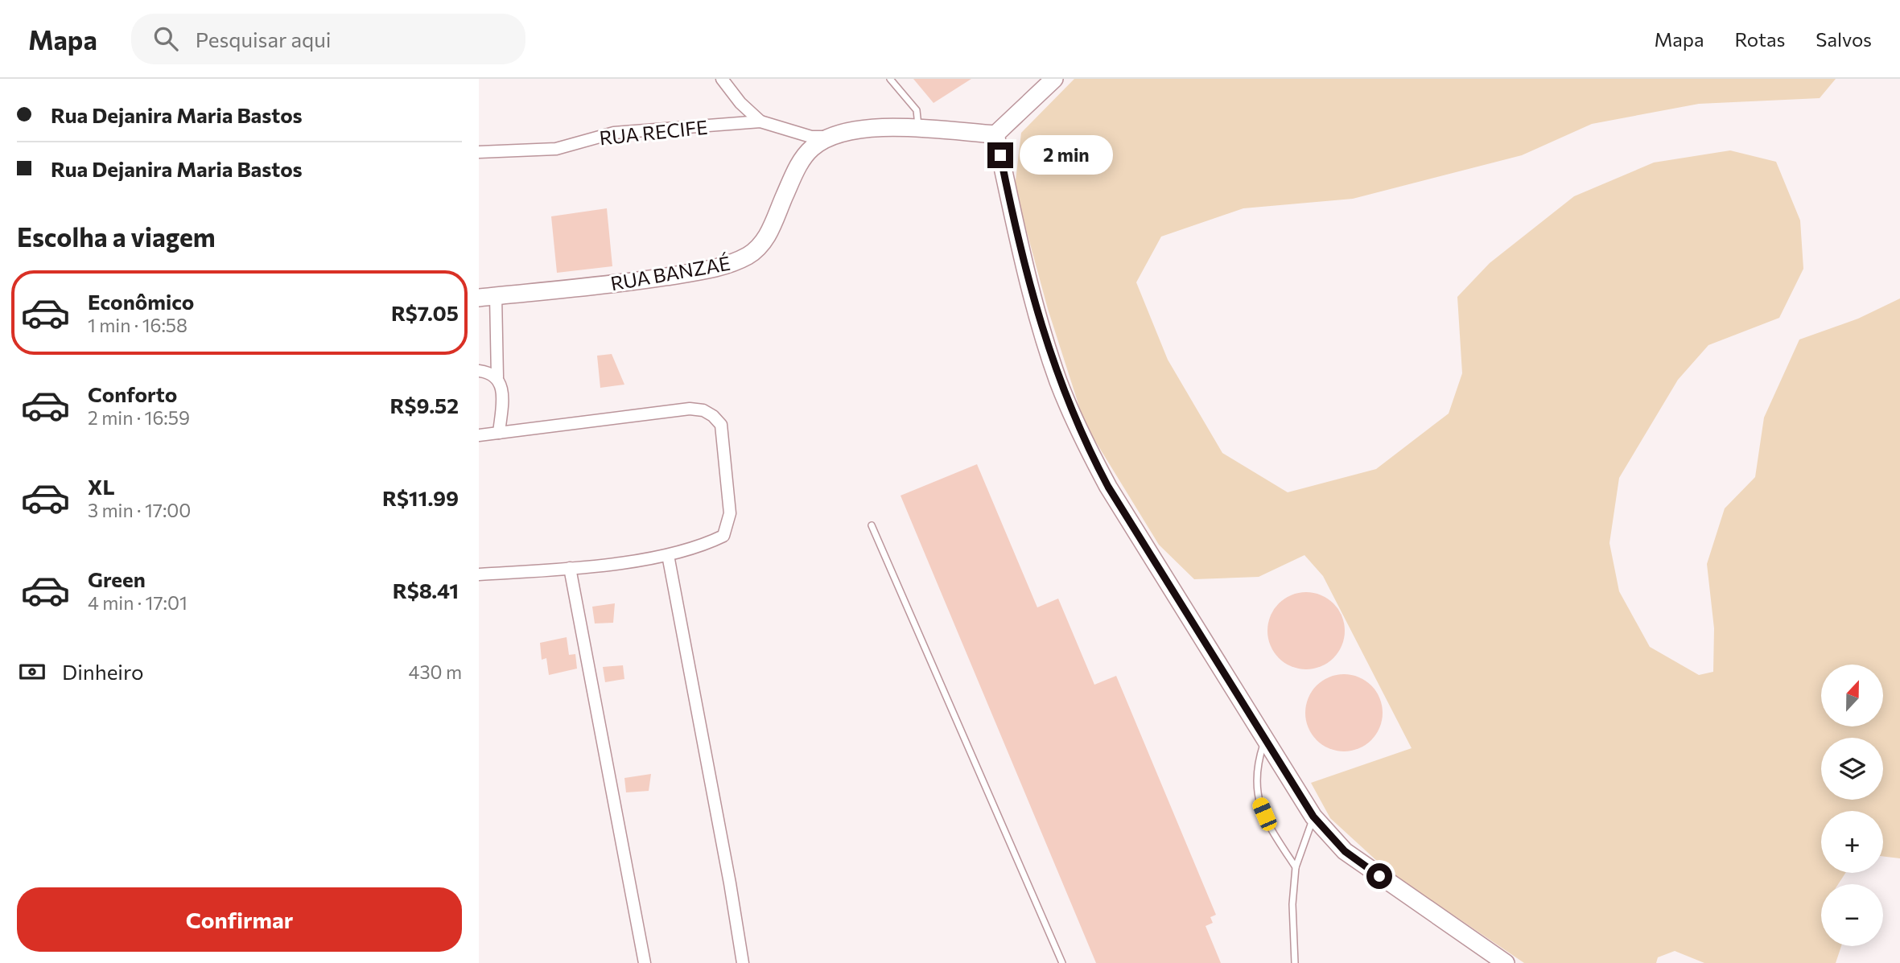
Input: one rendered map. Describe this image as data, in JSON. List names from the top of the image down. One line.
{"streets":{"main road":["RUA BANZAÉ"],"street":["RUA RECIFE"]},"crossings":[["RUA RECIFE","RUA BANZAÉ"]],"north":"top","page":{"header":"Mapa","search":"Pesquisar aqui","nav":["Mapa","Rotas","Salvos"],"banner":["Rua Dejanira Maria Bastos","Rua Dejanira Maria Bastos"],"bubble":"2 min","heading":"Escolha a viagem","list":[{"name":"Econômico","note":"1 min · 16:58","value":"R$7.05"},{"name":"Conforto","note":"2 min · 16:59","value":"R$9.52"},{"name":"XL","note":"3 min · 17:00","value":"R$11.99"},{"name":"Green","note":"4 min · 17:01","value":"R$8.41"}],"pay":["Dinheiro","430 m"],"map_buttons":["+","−"],"buttons":"Confirmar"}}
